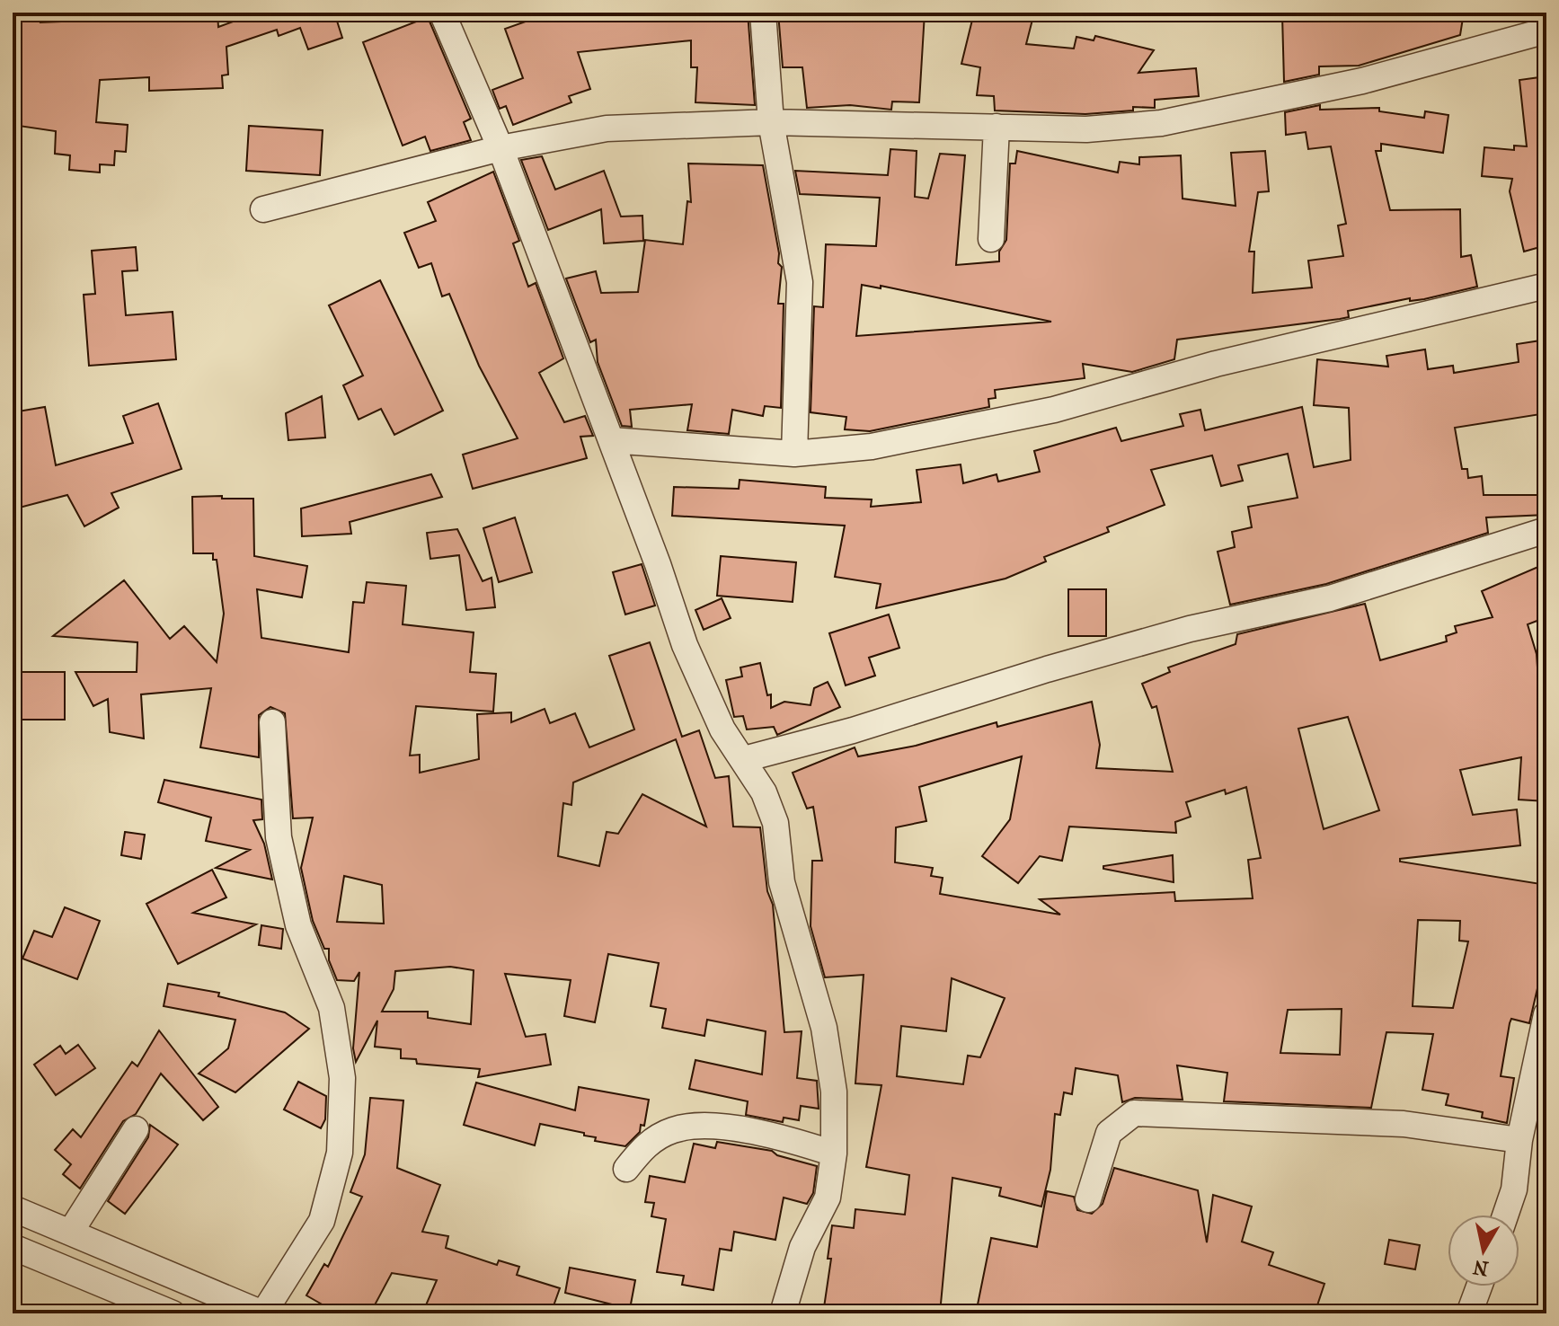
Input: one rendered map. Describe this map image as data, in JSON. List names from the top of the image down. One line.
{"north":"bottom"}
